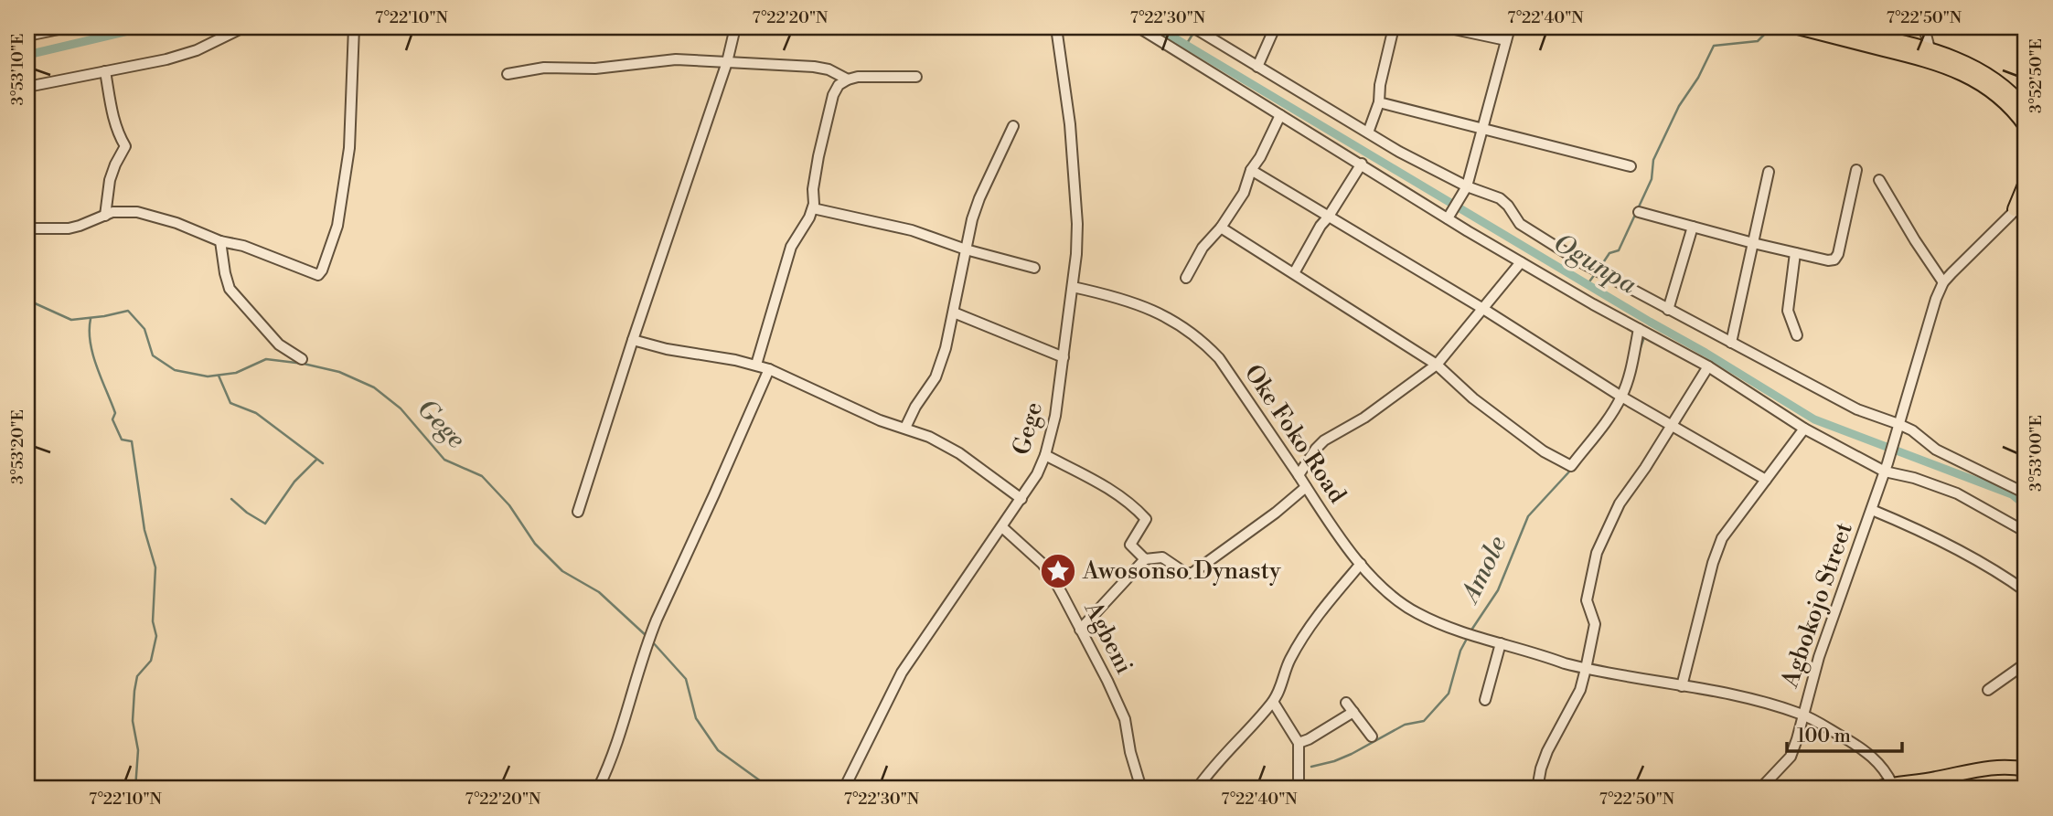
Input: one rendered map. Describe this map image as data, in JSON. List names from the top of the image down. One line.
{"streets":{"street":["Gege","Oke Foko Road","Agbokojo Street","Agbeni"]},"crossings":[["Gege","Oke Foko Road"],["Gege","Agbeni"],["Oke Foko Road","Agbokojo Street"]],"water":["Ogunpa","Gege","Amole"],"places":{"place":["Awosonso Dynasty"]},"scale_bar":"100 m","coordinates":["7°22'10\"N","7°22'20\"N","7°22'30\"N","7°22'40\"N","7°22'50\"N","3°53'10\"E","3°52'50\"E","3°53'20\"E","3°53'00\"E"]}
